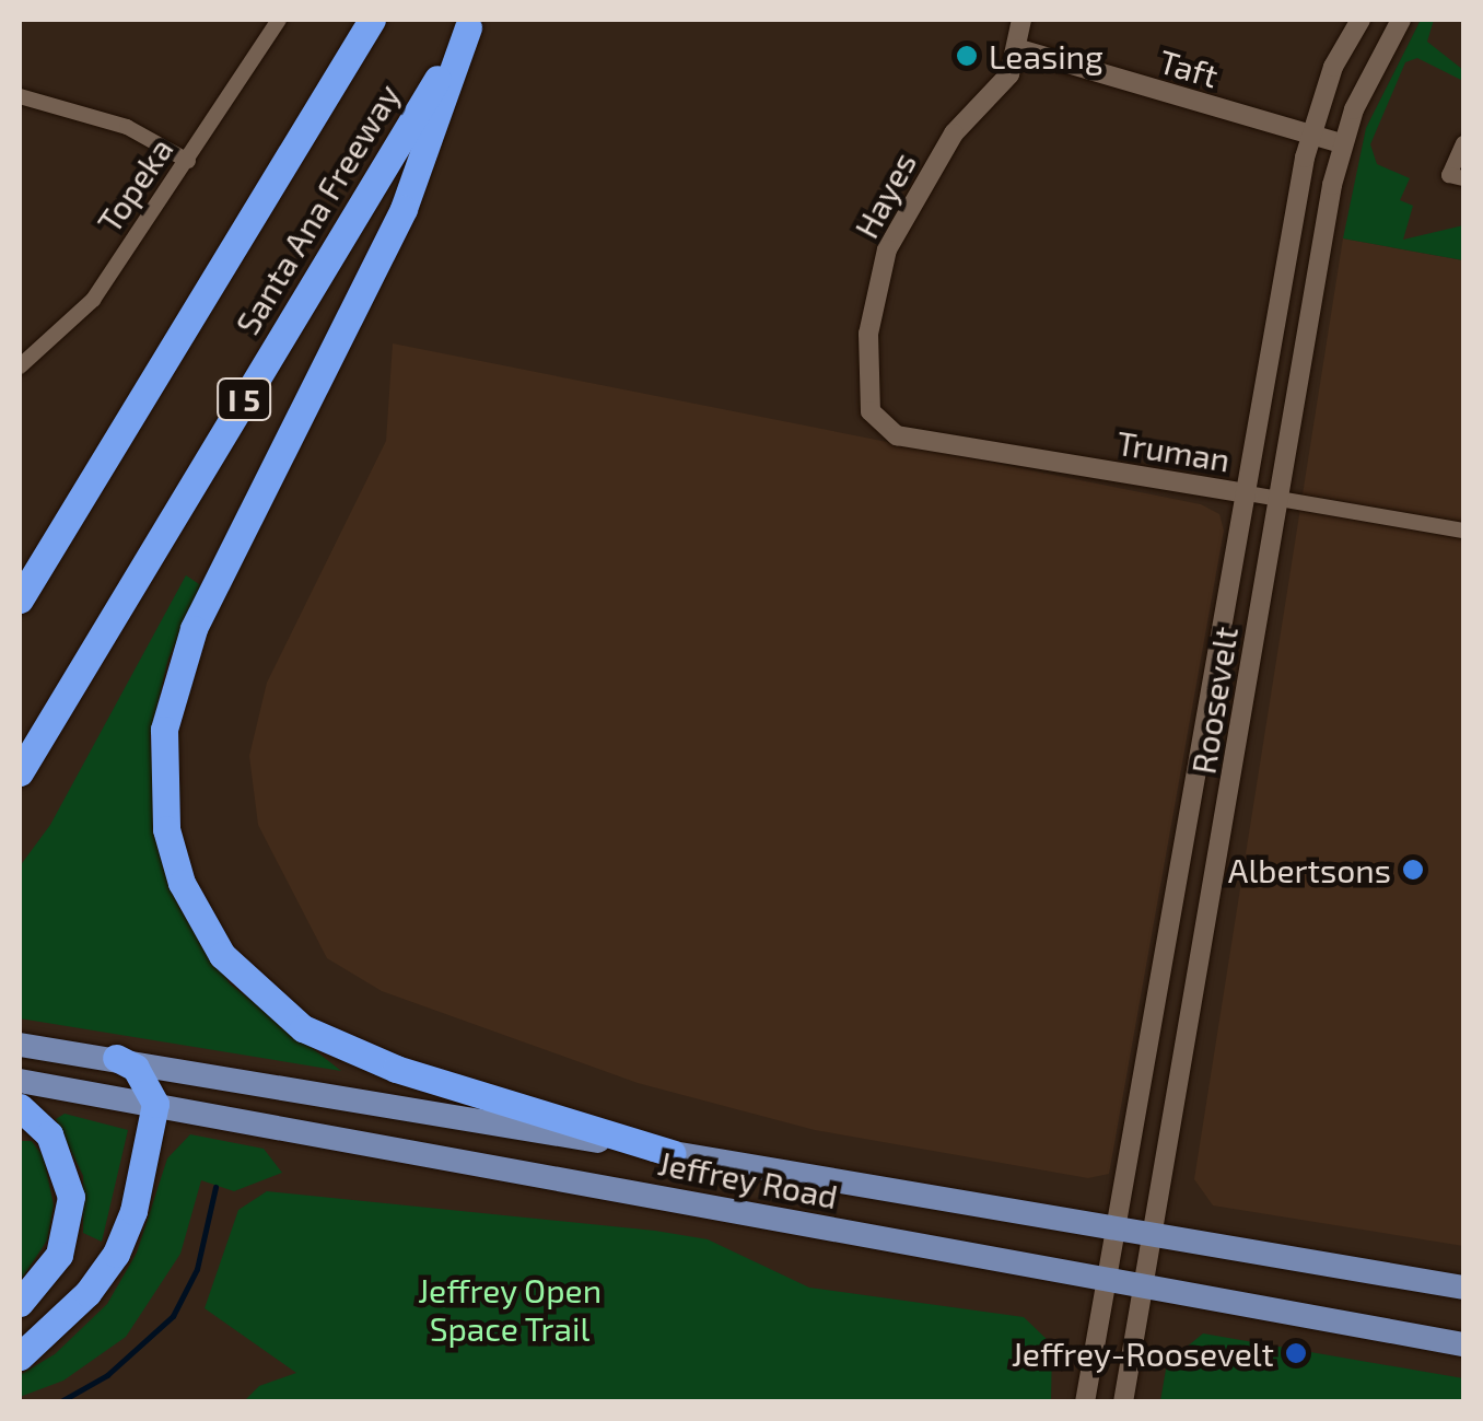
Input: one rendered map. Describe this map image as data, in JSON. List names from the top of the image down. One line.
{"streets":{"highway":["Santa Ana Freeway","I 5"],"main road":["Jeffrey Road"],"street":["Taft","Topeka","Hayes","Truman","Roosevelt"]},"crossings":[["Taft","Hayes"],["Taft","Roosevelt"],["Hayes","Truman"],["Truman","Roosevelt"],["Roosevelt","Jeffrey Road"]],"parks":["Jeffrey Open Space Trail"],"places":["Leasing","Albertsons","Jeffrey-Roosevelt"]}
